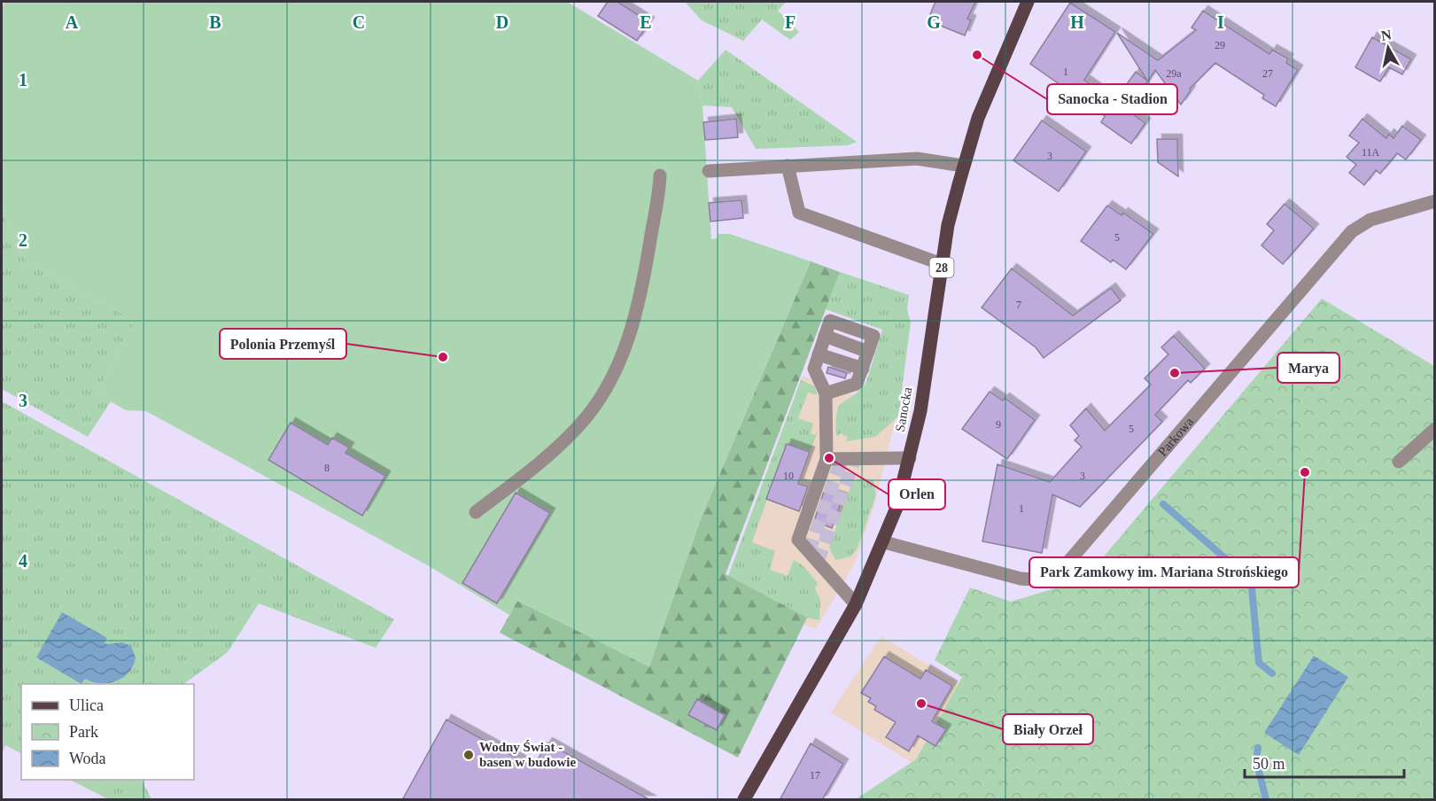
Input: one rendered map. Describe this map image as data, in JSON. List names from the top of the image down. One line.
{"streets":{"main road":["28","Sanocka"],"street":["Parkowa"]},"crossings":[["Sanocka","Parkowa"]],"places":["Sanocka - Stadion","Polonia Przemyśl","Marya","Orlen","Park Zamkowy im. Mariana Strońskiego","Biały Orzeł","Wodny Świat - basen w budowie"],"house_numbers":["29","1","29a","27","11A","3","5","7","9","5","8","10","3","1","17"],"legend":["Ulica","Park","Woda"],"scale_bar":"50 m","north":"top","grid":{"columns":["A","B","C","D","E","F","G","H","I"],"rows":["1","2","3","4"]}}
